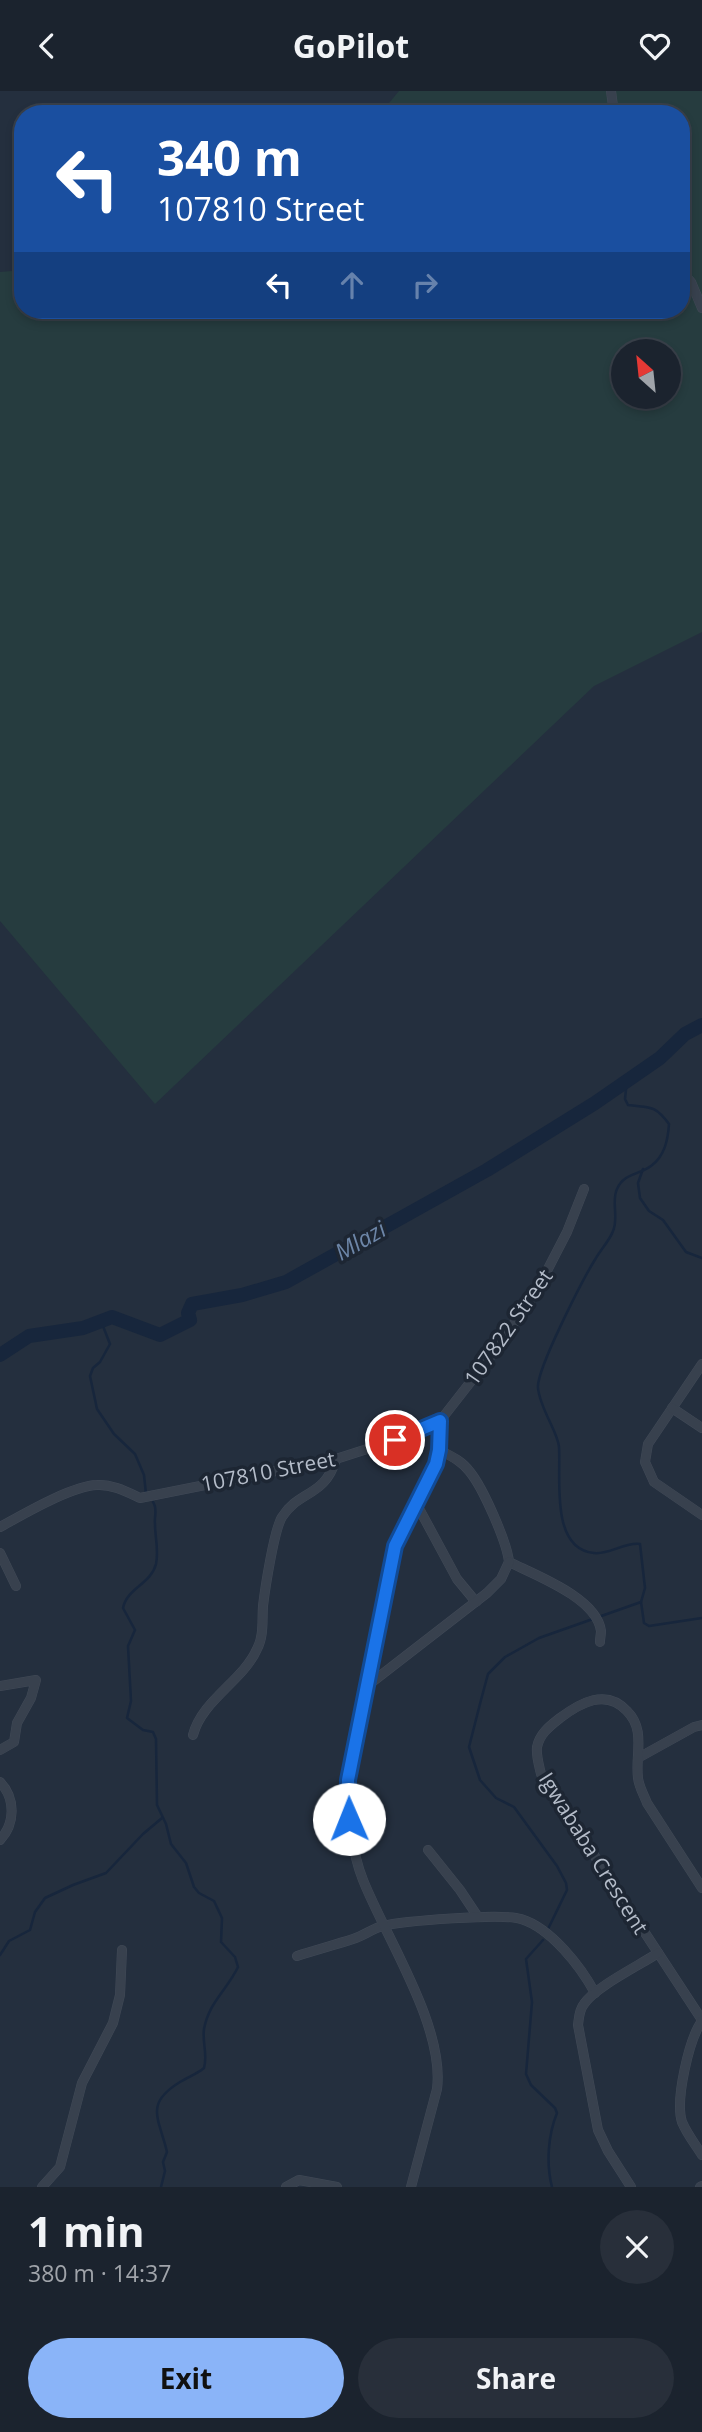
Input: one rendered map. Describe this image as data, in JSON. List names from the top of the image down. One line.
{"streets":{"street":["107822 Street","107810 Street","Igwababa Crescent"]},"crossings":[["107822 Street","107810 Street"]],"water":["Mlazi"],"north":"top left","page":{"header":"GoPilot","turn":["340 m","107810 Street"],"heading":["1 min","380 m · 14:37"],"buttons":["Exit","Share"]}}
